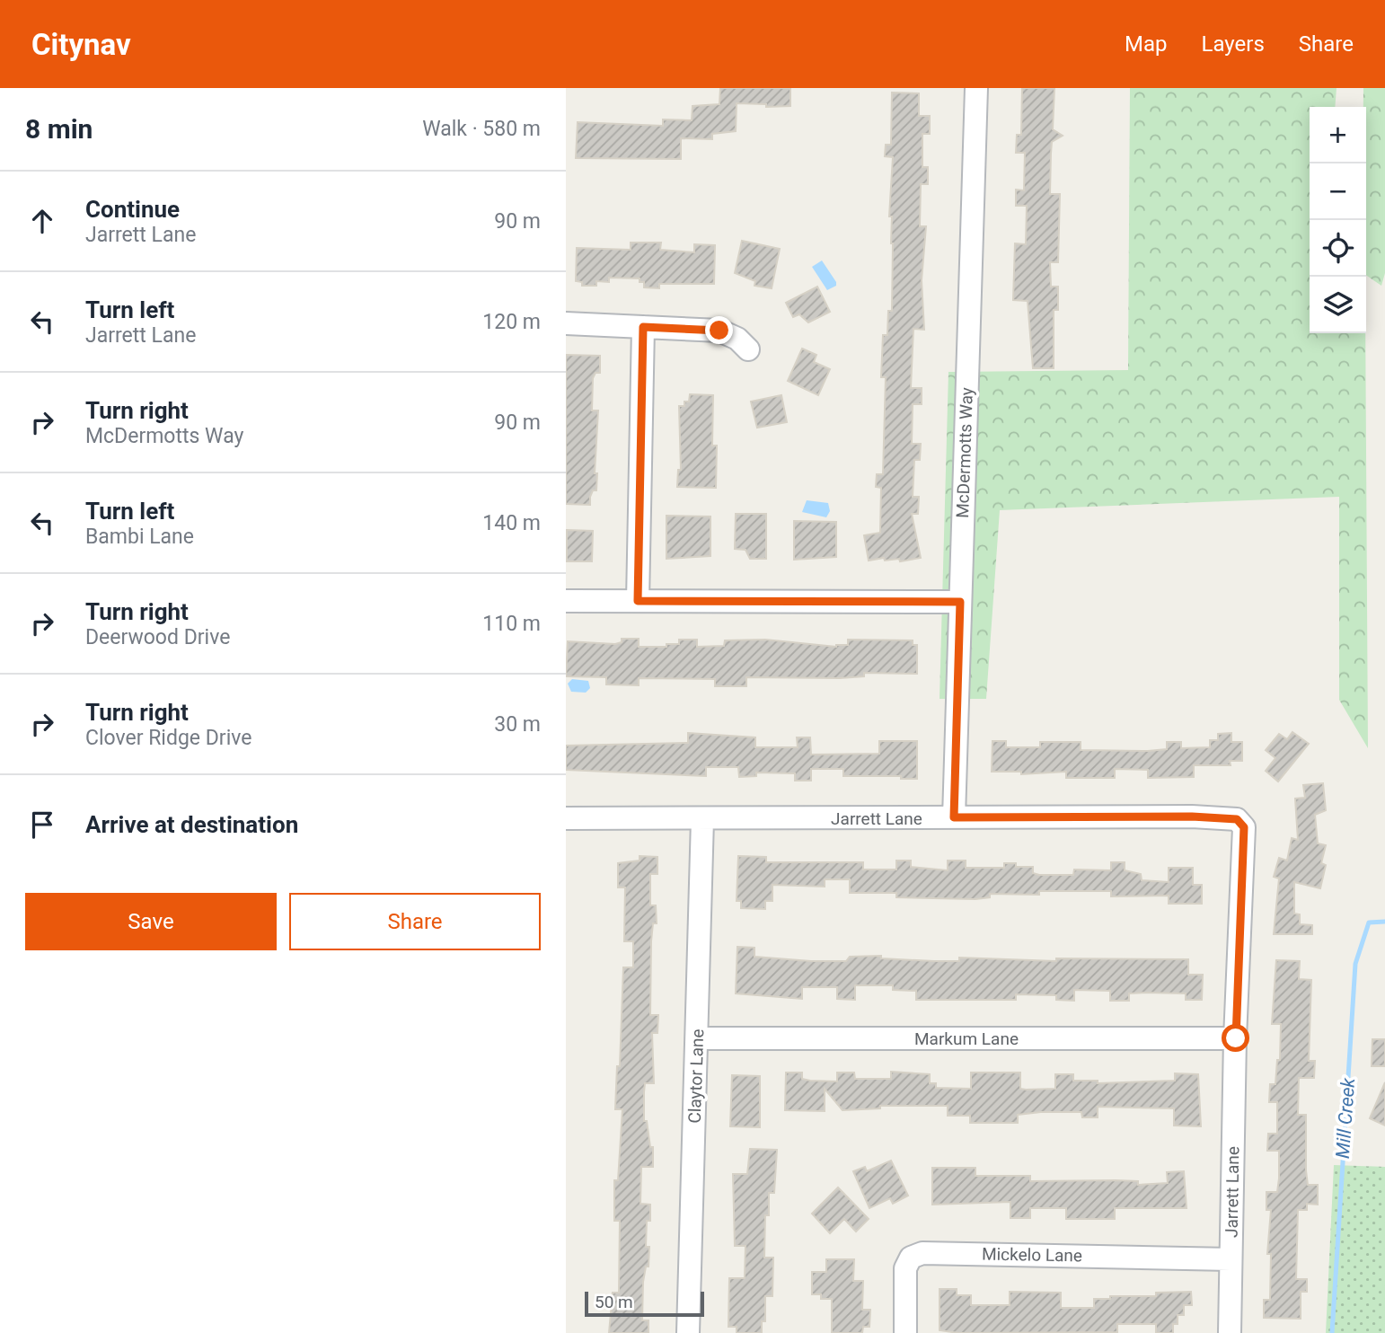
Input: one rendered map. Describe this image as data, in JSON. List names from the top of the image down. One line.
{"streets":{"street":["McDermotts Way","Jarrett Lane","Markum Lane","Claytor Lane","Mickelo Lane"]},"crossings":[["McDermotts Way","Jarrett Lane"],["Jarrett Lane","Markum Lane"],["Jarrett Lane","Claytor Lane"],["Jarrett Lane","Mickelo Lane"],["Markum Lane","Claytor Lane"]],"water":["Mill Creek"],"scale_bar":"50 m","page":{"header":"Citynav","nav":["Map","Layers","Share"],"heading":["8 min","Walk · 580 m"],"map_buttons":["+","−"],"list":[["Continue","Jarrett Lane","90 m"],["Turn left","Jarrett Lane","120 m"],["Turn right","McDermotts Way","90 m"],["Turn left","Bambi Lane","140 m"],["Turn right","Deerwood Drive","110 m"],["Turn right","Clover Ridge Drive","30 m"],"Arrive at destination"],"buttons":["Save","Share"],"scale":"50 m"}}
